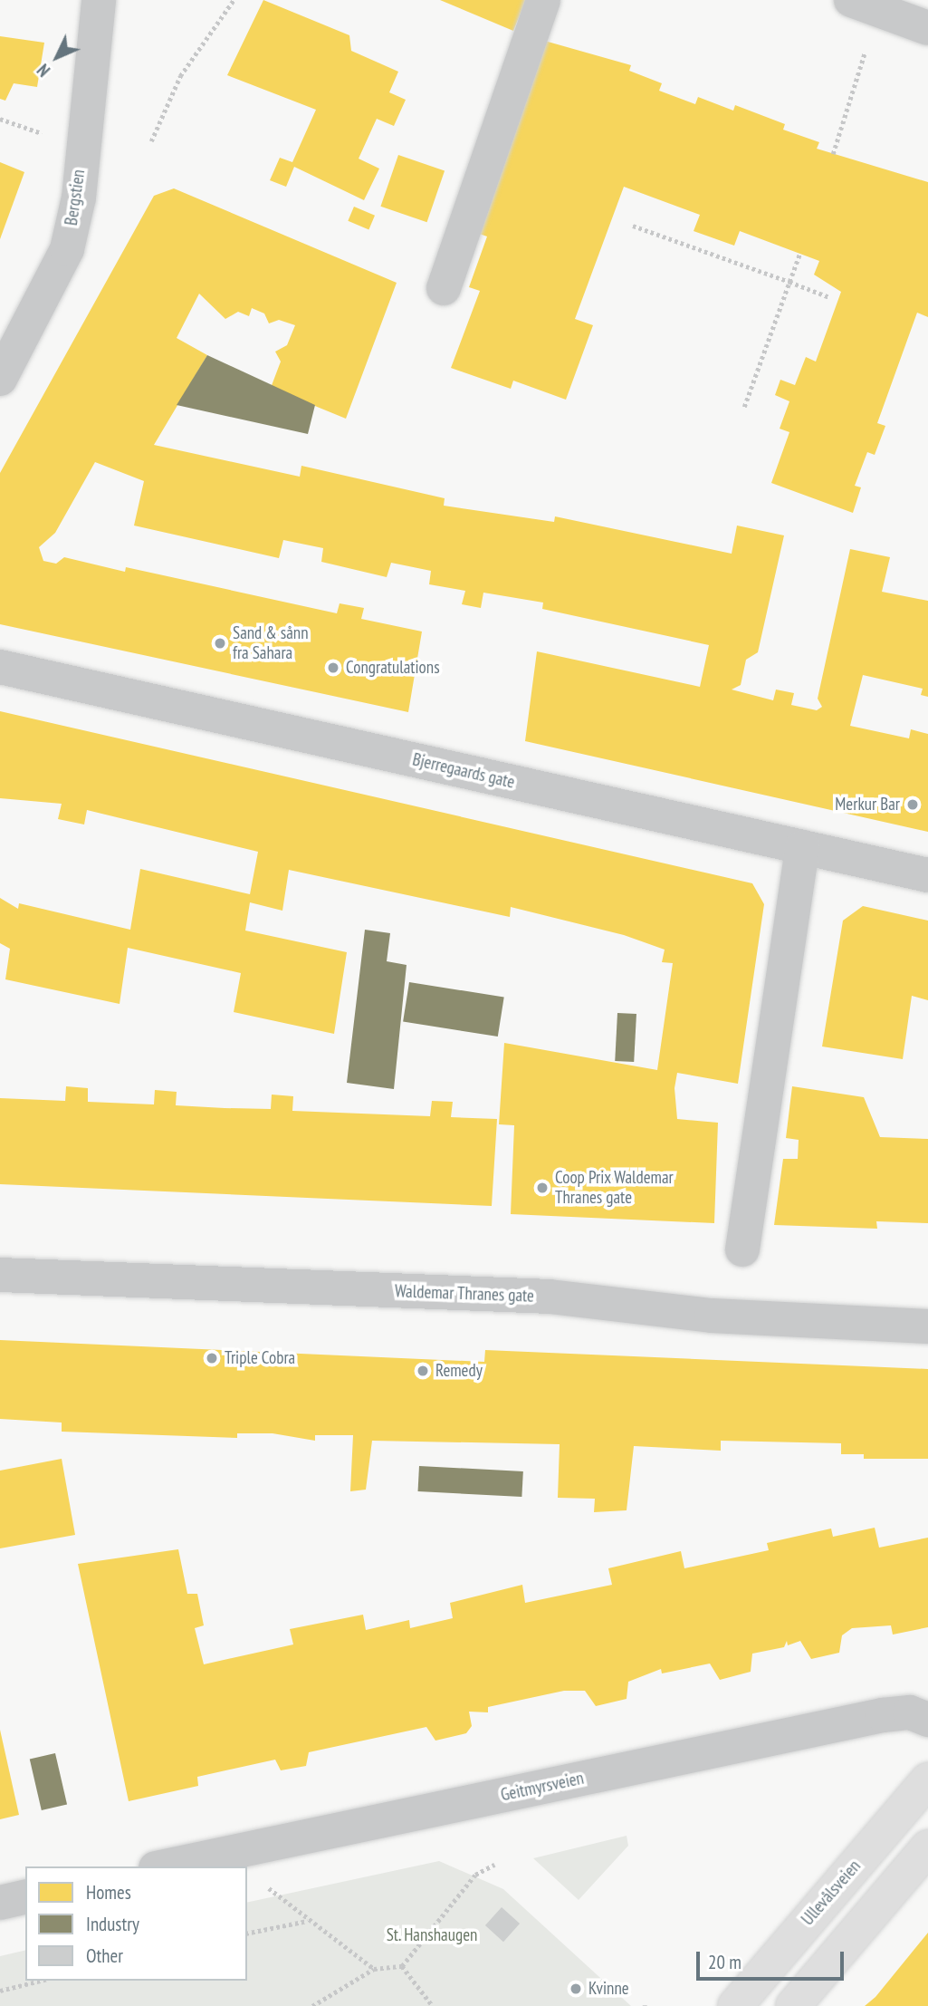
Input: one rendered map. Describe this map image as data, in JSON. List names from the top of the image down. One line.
{"streets":{"main road":["Ullevålsveien"],"street":["Bergstien","Bjerregaards gate","Waldemar Thranes gate","Geitmyrsveien"]},"parks":["St. Hanshaugen"],"places":["Sand & sånn fra Sahara","Congratulations","Merkur Bar","Coop Prix Waldemar Thranes gate","Triple Cobra","Remedy","Kvinne"],"legend":["Homes","Industry","Other"],"scale_bar":"20 m","north":"bottom left"}
